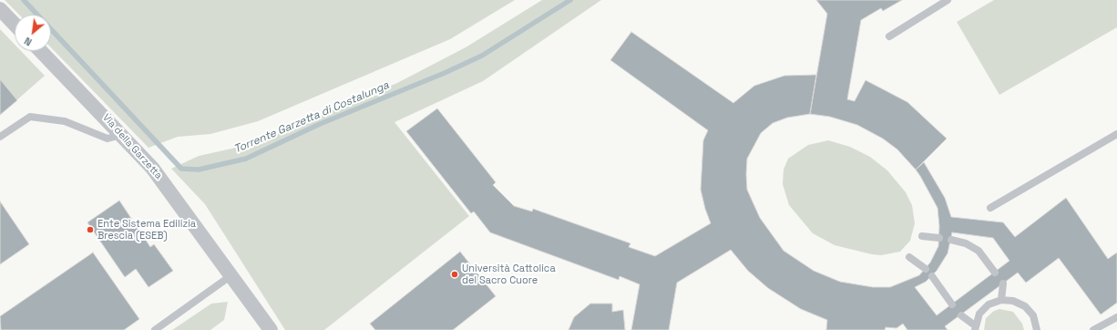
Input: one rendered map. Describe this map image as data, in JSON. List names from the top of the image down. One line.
{"streets":{"street":["Via della Garzetta"]},"water":["Torrente Garzetta di Costalunga"],"places":["Ente Sistema Edilizia Brescia (ESEB)","Università Cattolica del Sacro Cuore"],"north":"bottom left"}
